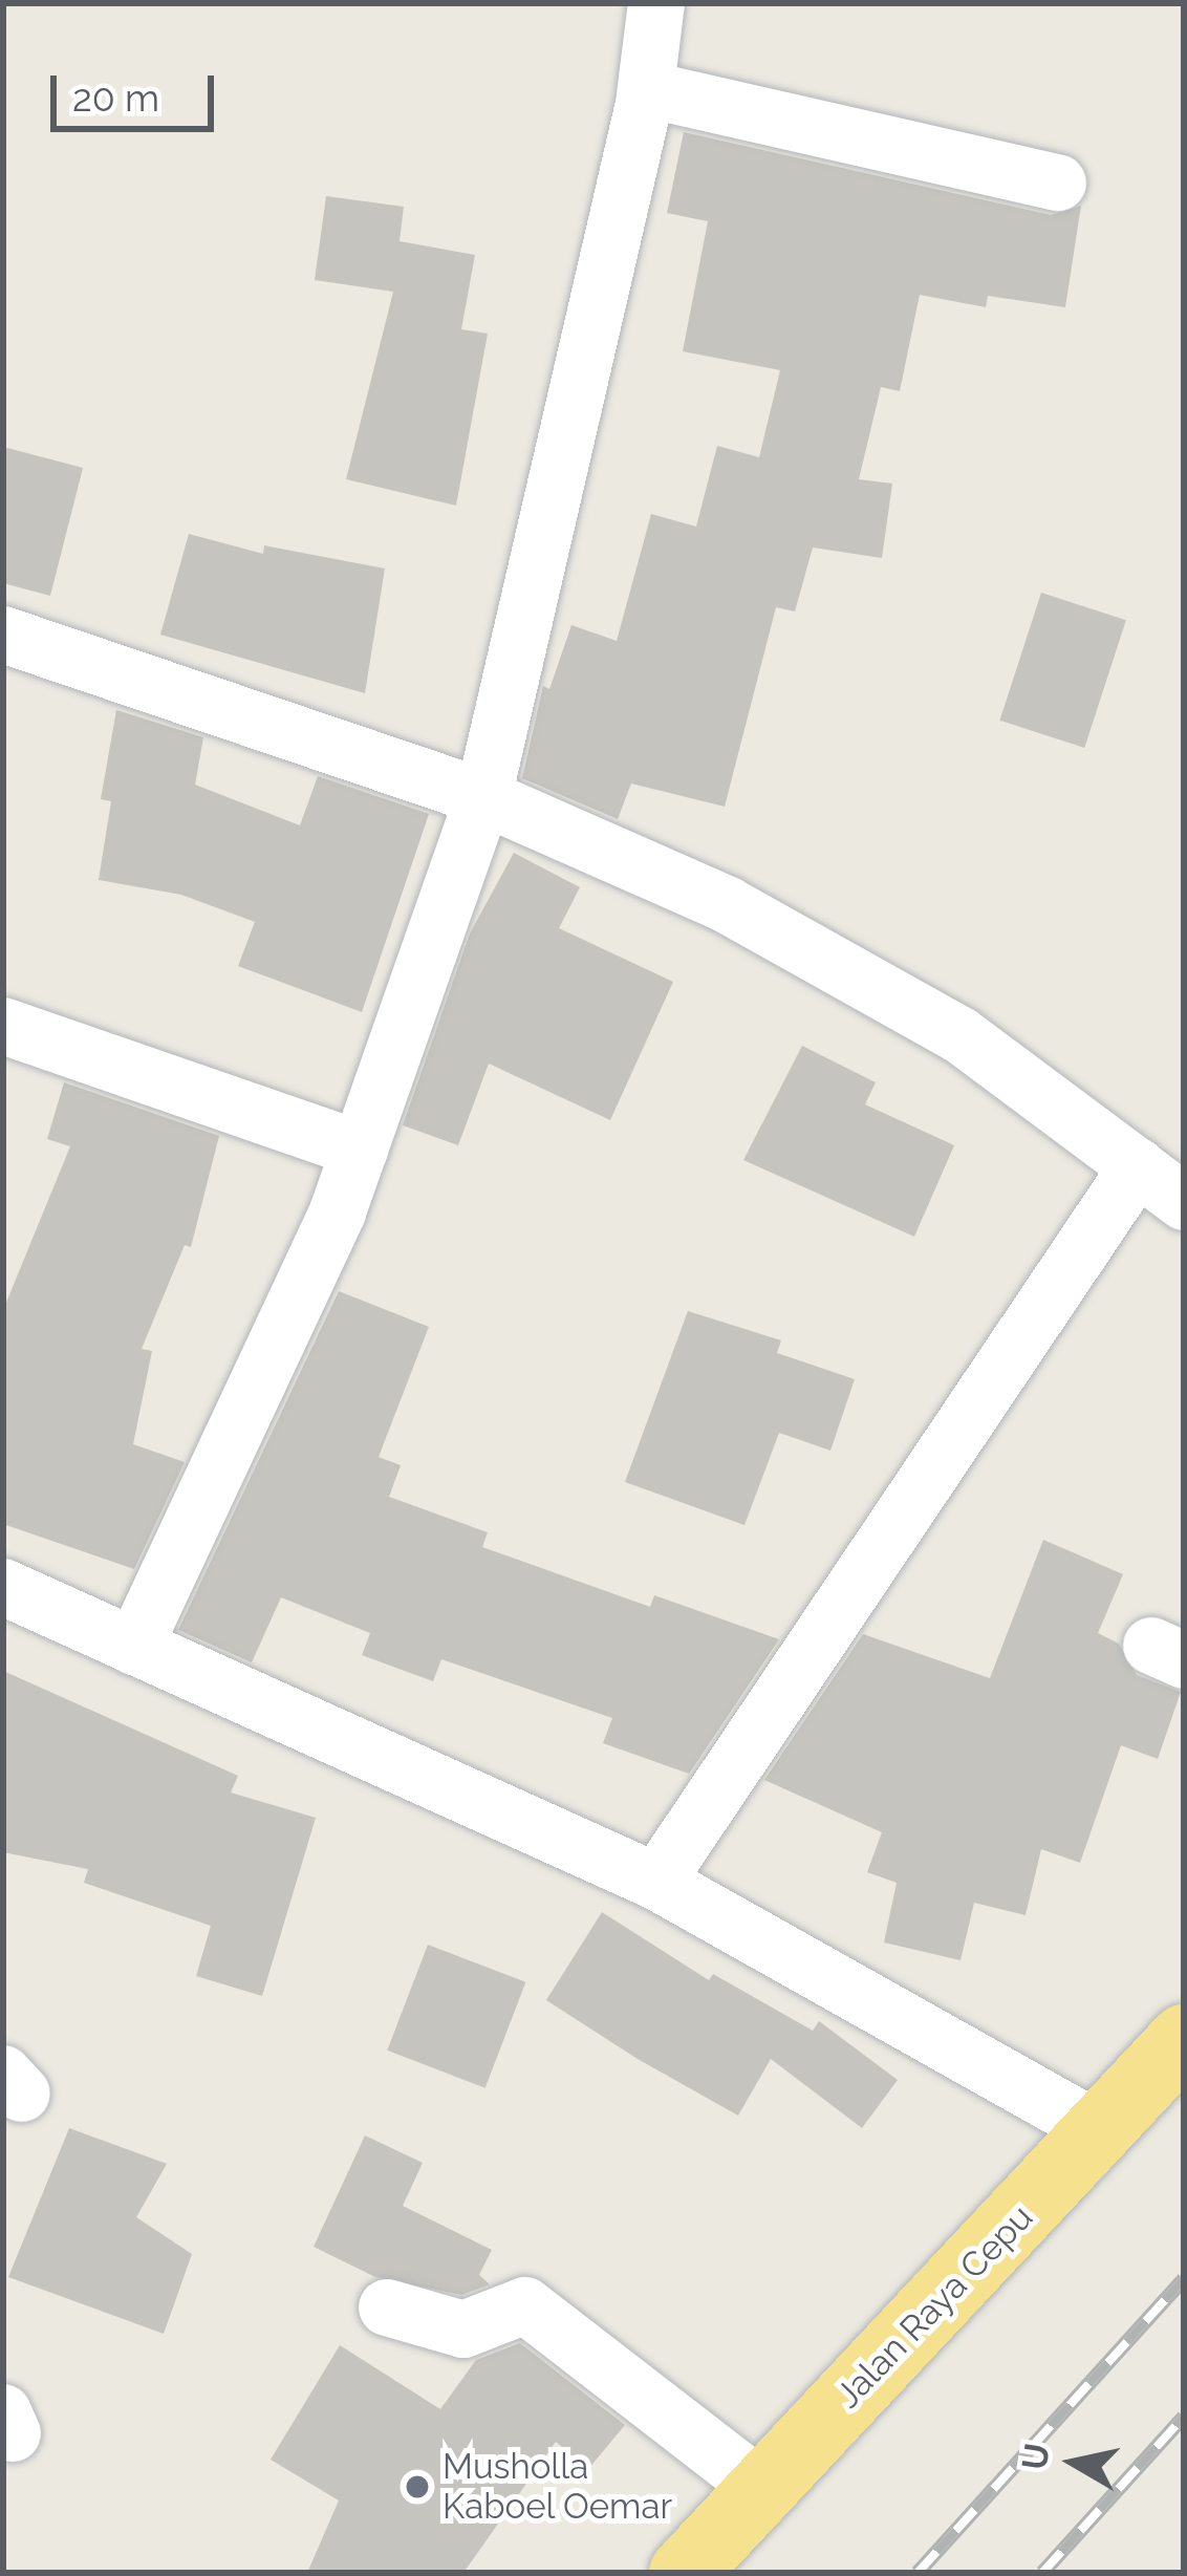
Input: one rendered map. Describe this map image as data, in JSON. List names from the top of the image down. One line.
{"streets":{"highway":["Jalan Raya Cepu"]},"places":["Musholla Kaboel Oemar"],"scale_bar":"20 m","north":"left"}
